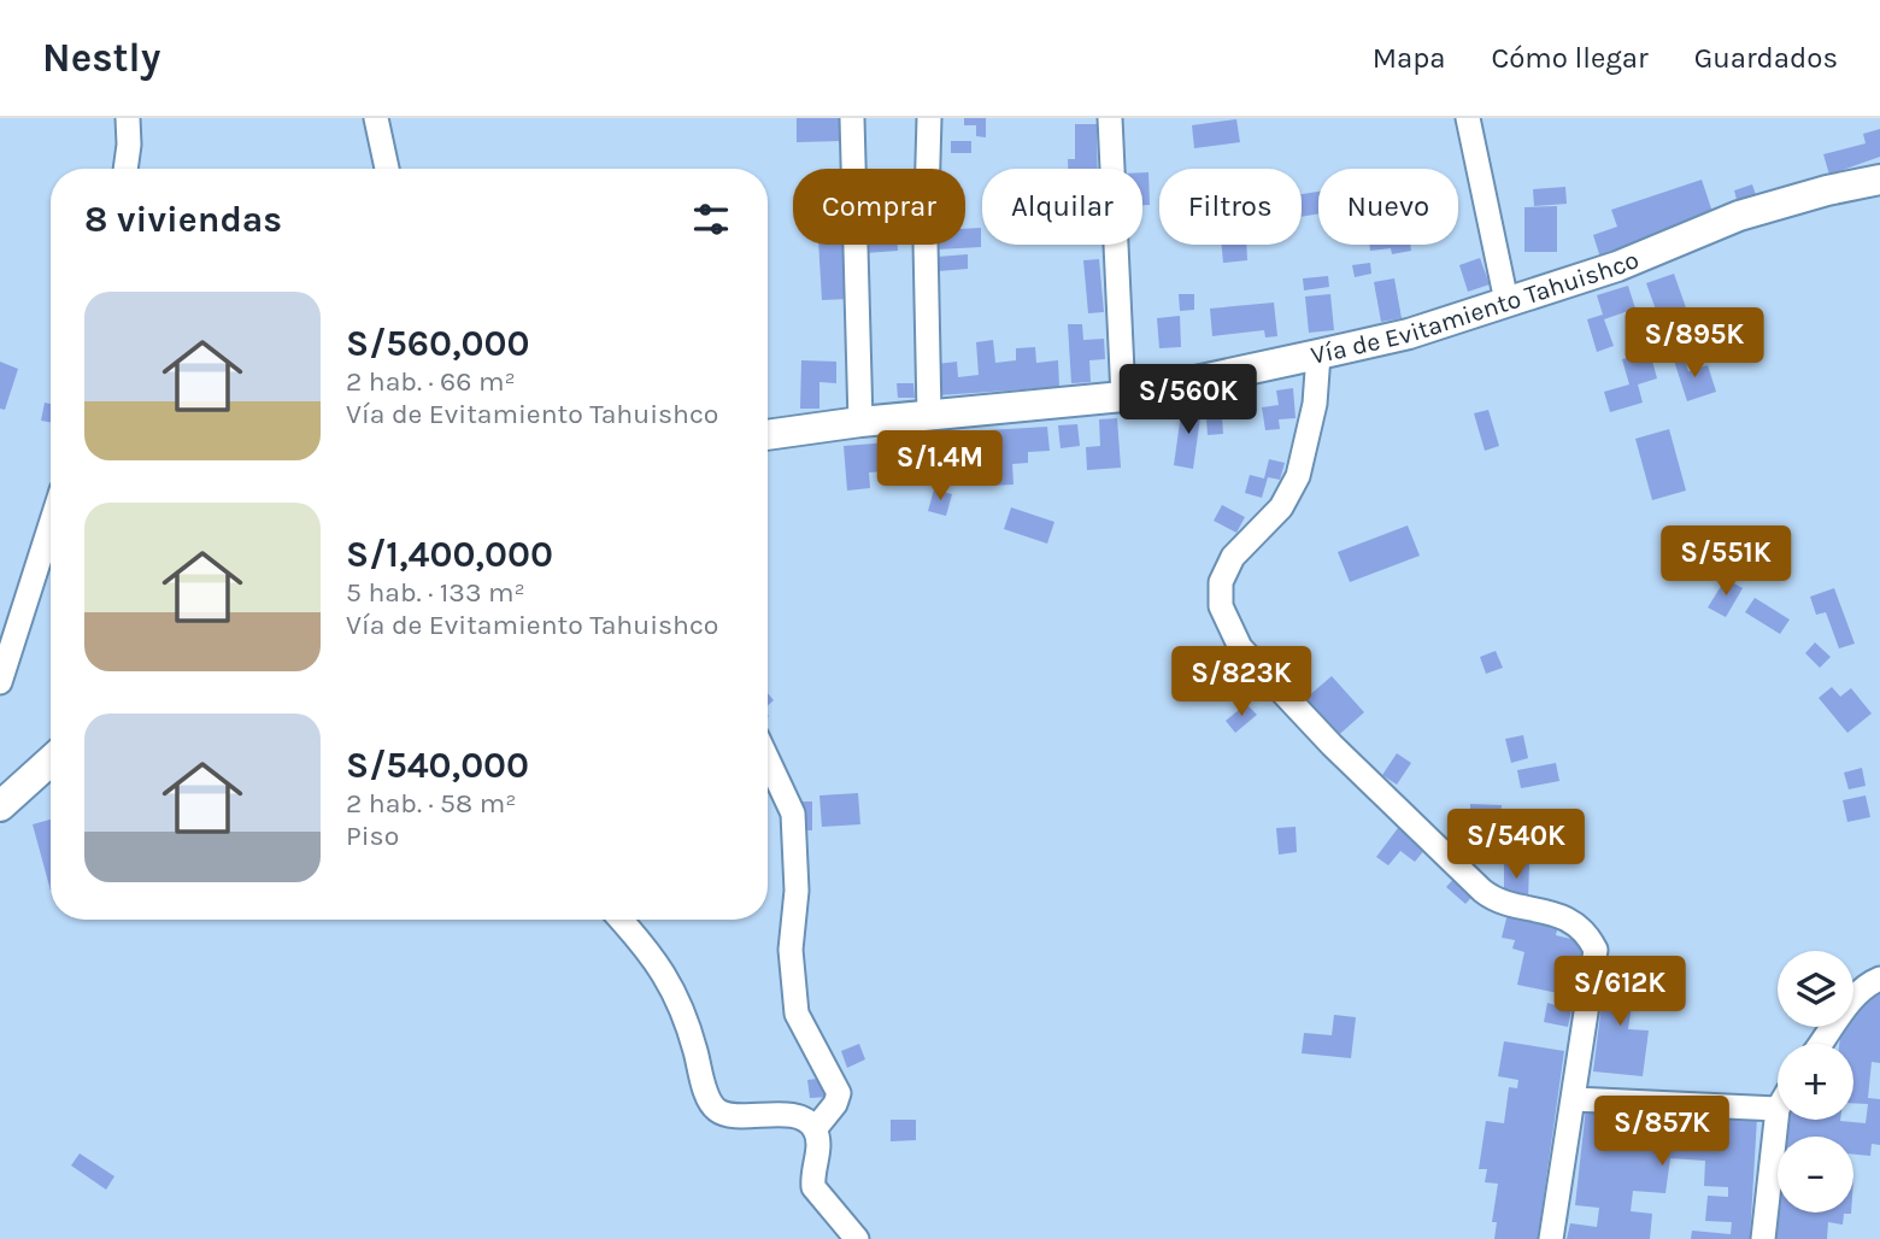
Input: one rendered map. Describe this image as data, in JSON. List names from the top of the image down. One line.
{"streets":{"main road":["Vía de Evitamiento Tahuishco"]},"page":{"header":"Nestly","nav":["Mapa","Cómo llegar","Guardados"],"chip":["Comprar","Alquilar","Filtros","Nuevo"],"heading":"8 viviendas","list":[{"name":"S/560,000","note":"2 hab. · 66 m² · Vía de Evitamiento Tahuishco"},{"name":"S/1,400,000","note":"5 hab. · 133 m² · Vía de Evitamiento Tahuishco"},{"name":"S/540,000","note":"2 hab. · 58 m² · Piso"}],"price":["S/895K","S/560K","S/1.4M","S/551K","S/823K","S/540K","S/612K","S/857K"],"map_buttons":["+","−"]}}
